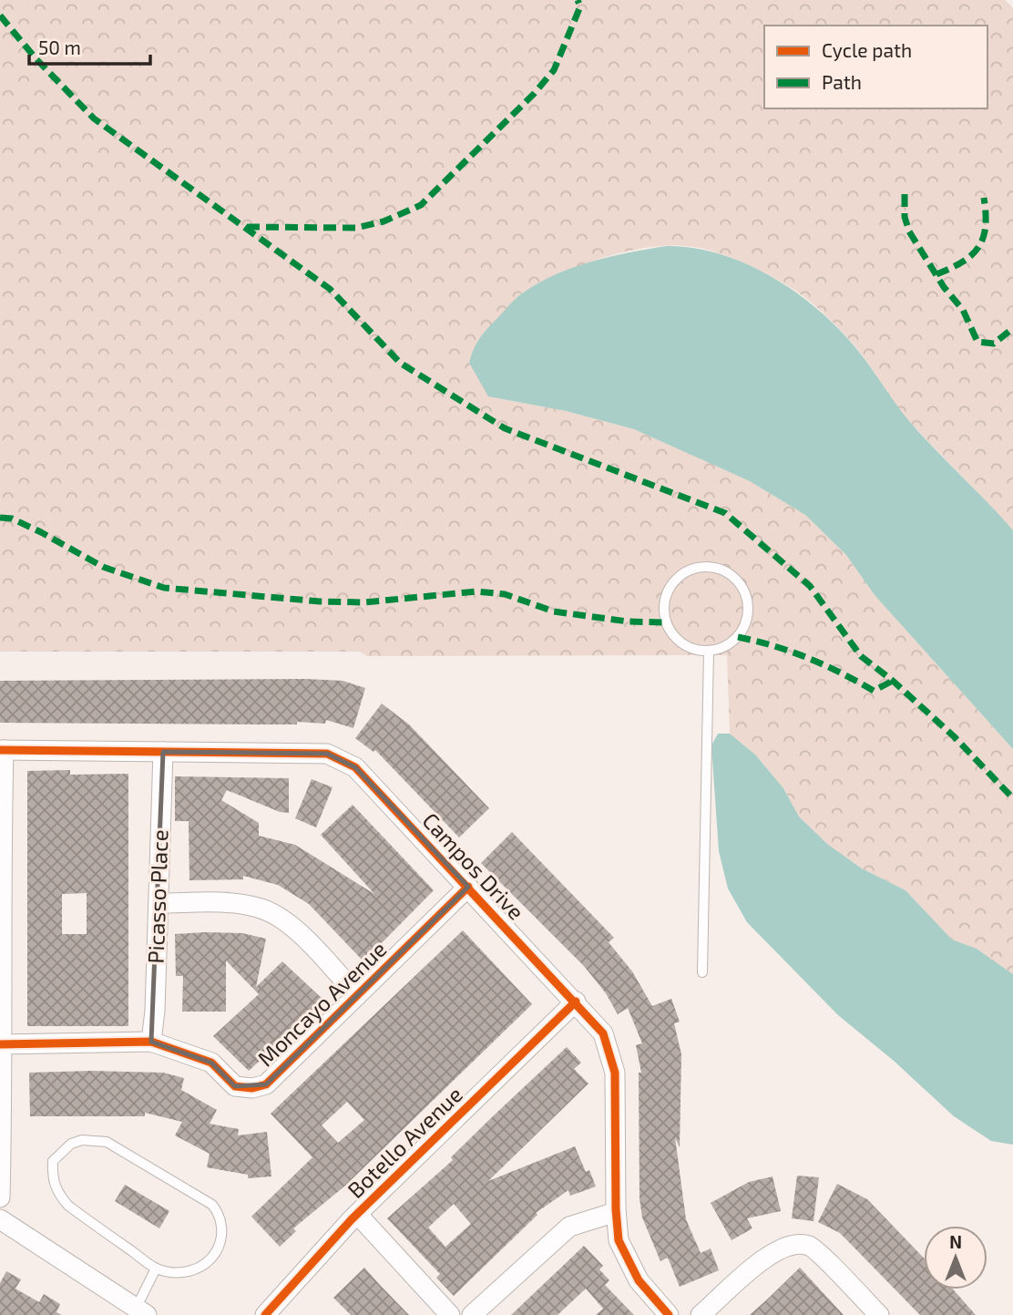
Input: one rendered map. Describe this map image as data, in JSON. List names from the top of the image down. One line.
{"streets":{"street":["Campos Drive","Picasso Place","Moncayo Avenue","Botello Avenue"]},"crossings":[["Campos Drive","Picasso Place"],["Campos Drive","Moncayo Avenue"],["Campos Drive","Botello Avenue"],["Picasso Place","Moncayo Avenue"]],"legend":["Cycle path","Path"],"scale_bar":"50 m","north":"top"}
